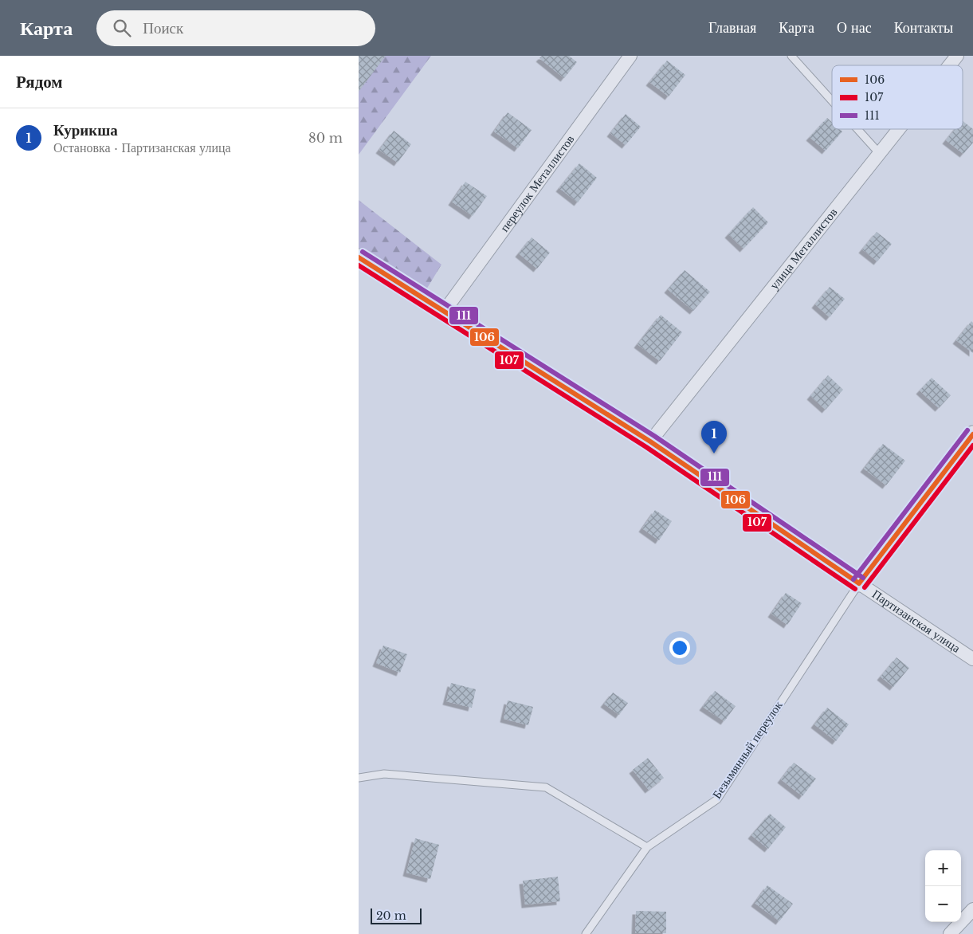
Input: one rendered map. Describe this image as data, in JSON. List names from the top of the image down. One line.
{"streets":{"street":["переулок Металлистов","улица Металлистов","Партизанская улица"],"lane":["Безымянный переулок"]},"crossings":[["переулок Металлистов","Партизанская улица"],["улица Металлистов","Партизанская улица"],["Партизанская улица","Безымянный переулок"]],"lines":["transit line 111","transit line 106","transit line 107"],"legend":["106","107","111"],"scale_bar":"20 m","page":{"header":"Карта","search":"Поиск","nav":["Главная","Карта","О нас","Контакты"],"heading":"Рядом","list":[{"mark":"1","name":"Курикша","note":"Остановка · Партизанская улица","value":"80 m"}],"pins":"1","map_buttons":["+","−"],"scale":"20 m"}}
